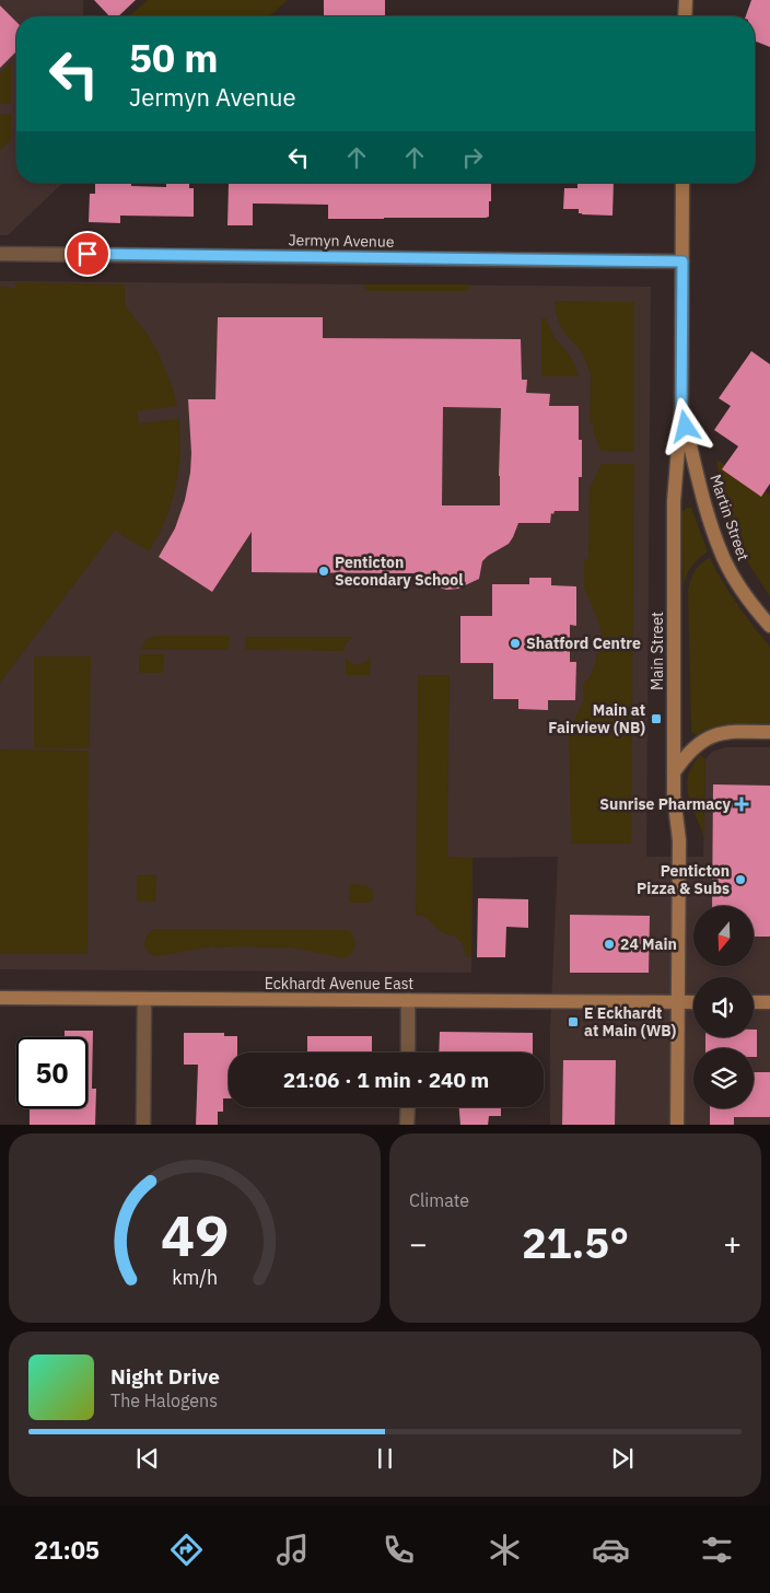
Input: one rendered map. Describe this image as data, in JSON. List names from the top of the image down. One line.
{"streets":{"main road":["Martin Street","Main Street","Eckhardt Avenue East"],"street":["Jermyn Avenue"]},"crossings":[["Jermyn Avenue","Main Street"],["Martin Street","Main Street"],["Main Street","Eckhardt Avenue East"]],"places":{"other":["Penticton Secondary School","Shatford Centre","Penticton Pizza & Subs","24 Main"],"transit":["Main at Fairview (NB)","E Eckhardt at Main (WB)"],"health":["Sunrise Pharmacy"]},"north":"bottom","page":{"turn":["50 m","Jermyn Avenue"],"limit":"50","trip":"21:06 · 1 min · 240 m","tile":"Climate","heat":["−","21.5°","+"],"song":["Night Drive","The Halogens"],"tabs":"21:05","gauge":["49","km/h"]}}
